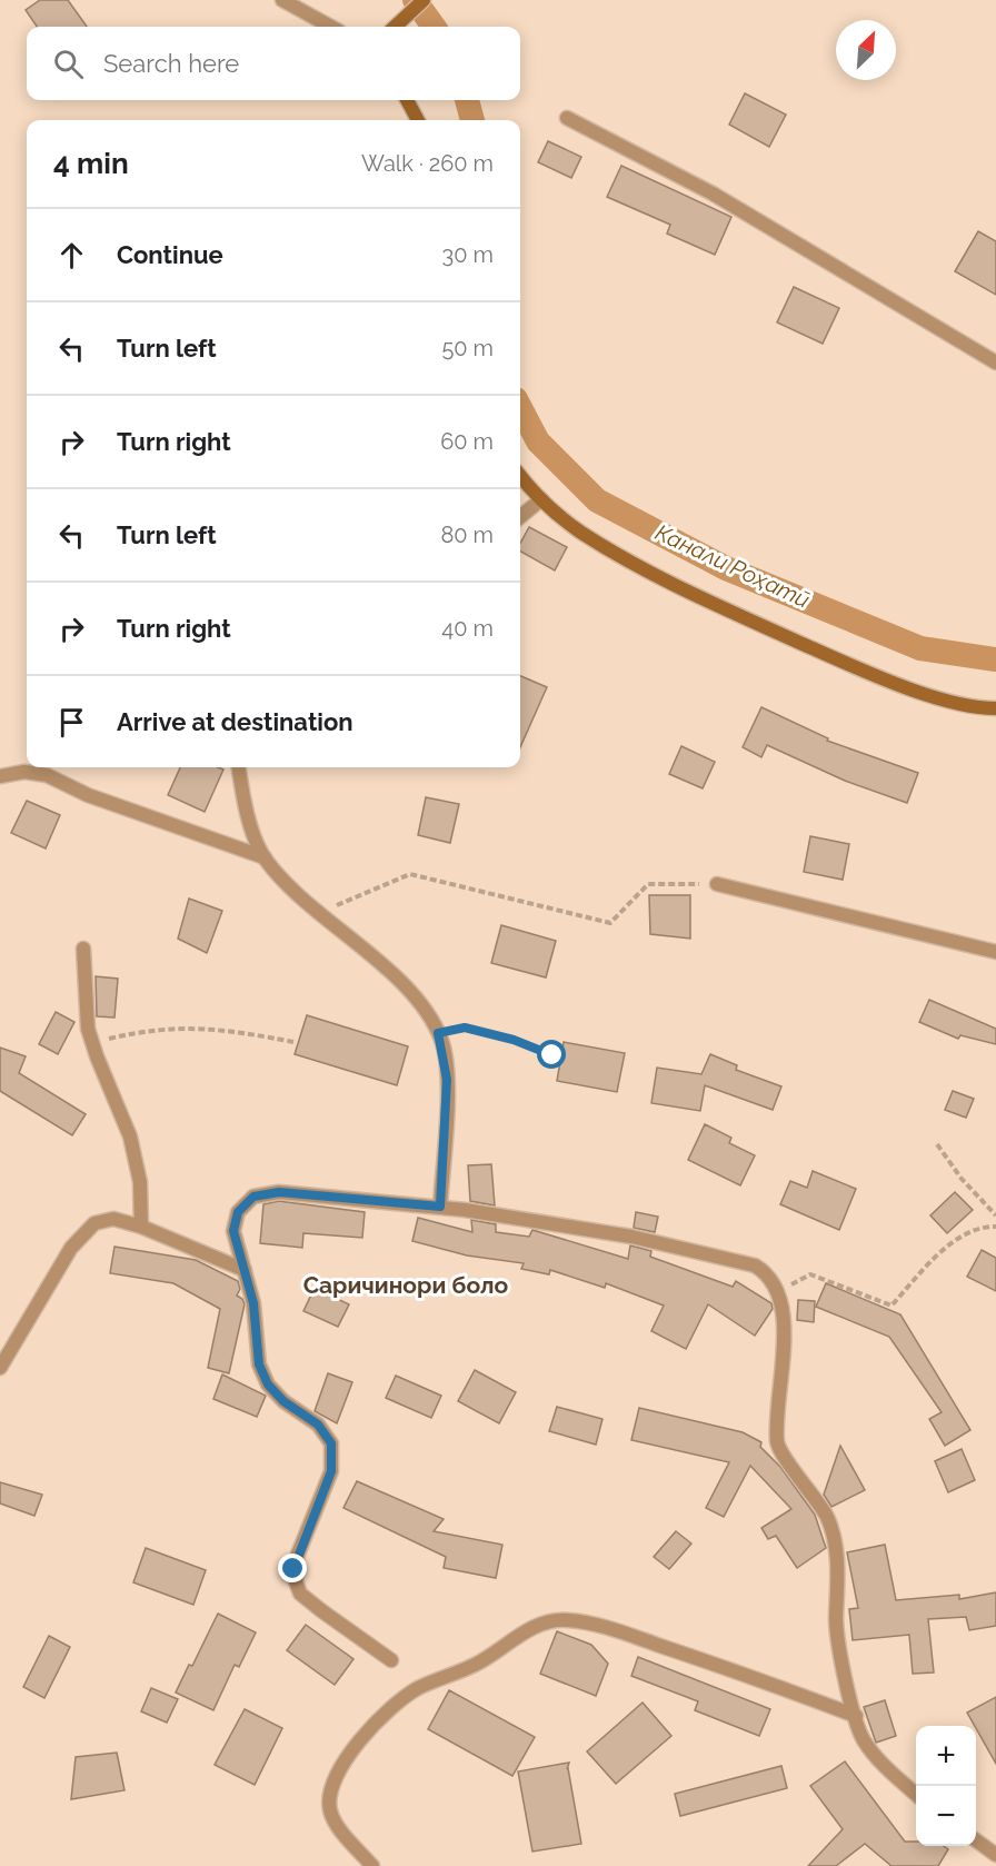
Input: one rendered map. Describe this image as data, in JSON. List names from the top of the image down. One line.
{"districts":["Саричинори боло"],"water":["Канали Роҳатӣ"],"north":"top right","page":{"search":"Search here","heading":["4 min","Walk · 260 m"],"list":[["Continue","30 m"],["Turn left","50 m"],["Turn right","60 m"],["Turn left","80 m"],["Turn right","40 m"],"Arrive at destination"],"map_buttons":["+","−"]}}
